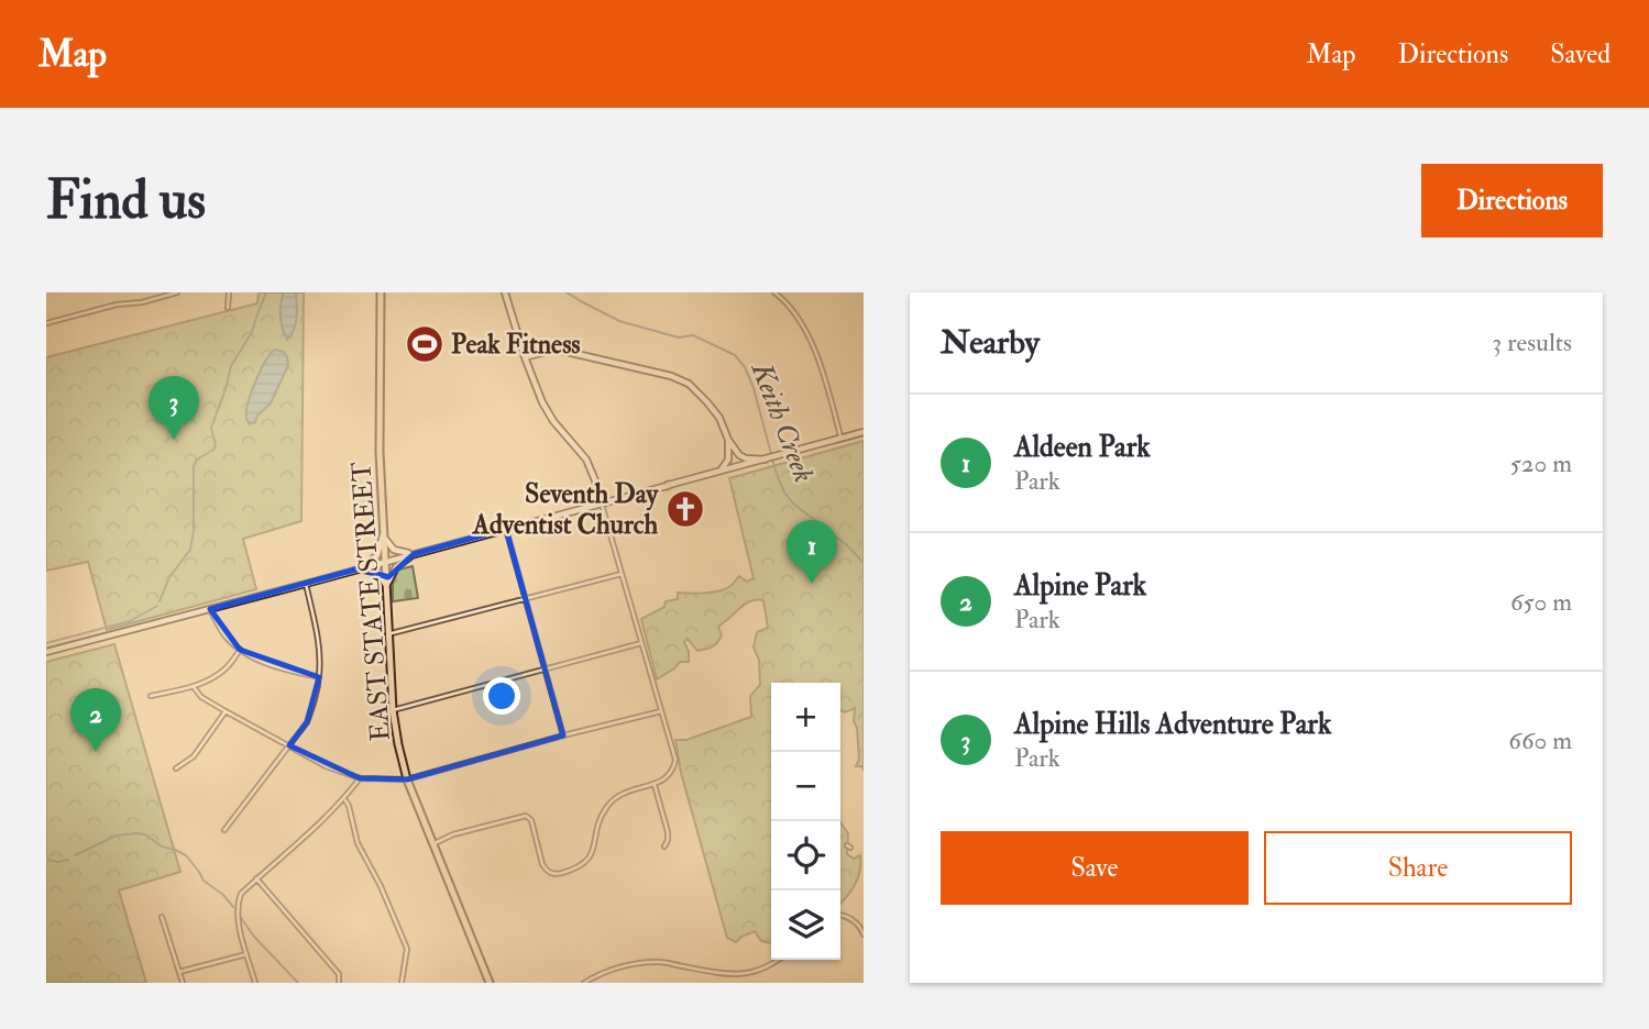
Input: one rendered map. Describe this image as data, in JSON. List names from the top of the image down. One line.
{"streets":{"main road":["EAST STATE STREET"]},"water":["Keith Creek"],"places":{"sports":["Peak Fitness"],"church":["Seventh Day Adventist Church"]},"page":{"header":"Map","nav":["Map","Directions","Saved"],"buttons":["Directions",["Save","Share"]],"title":"Find us","heading":["Nearby","3 results"],"pins":["3","1","2"],"list":[{"mark":"1","name":"Aldeen Park","note":"Park","value":"520 m"},{"mark":"2","name":"Alpine Park","note":"Park","value":"650 m"},{"mark":"3","name":"Alpine Hills Adventure Park","note":"Park","value":"660 m"}],"map_buttons":["+","−"]}}
